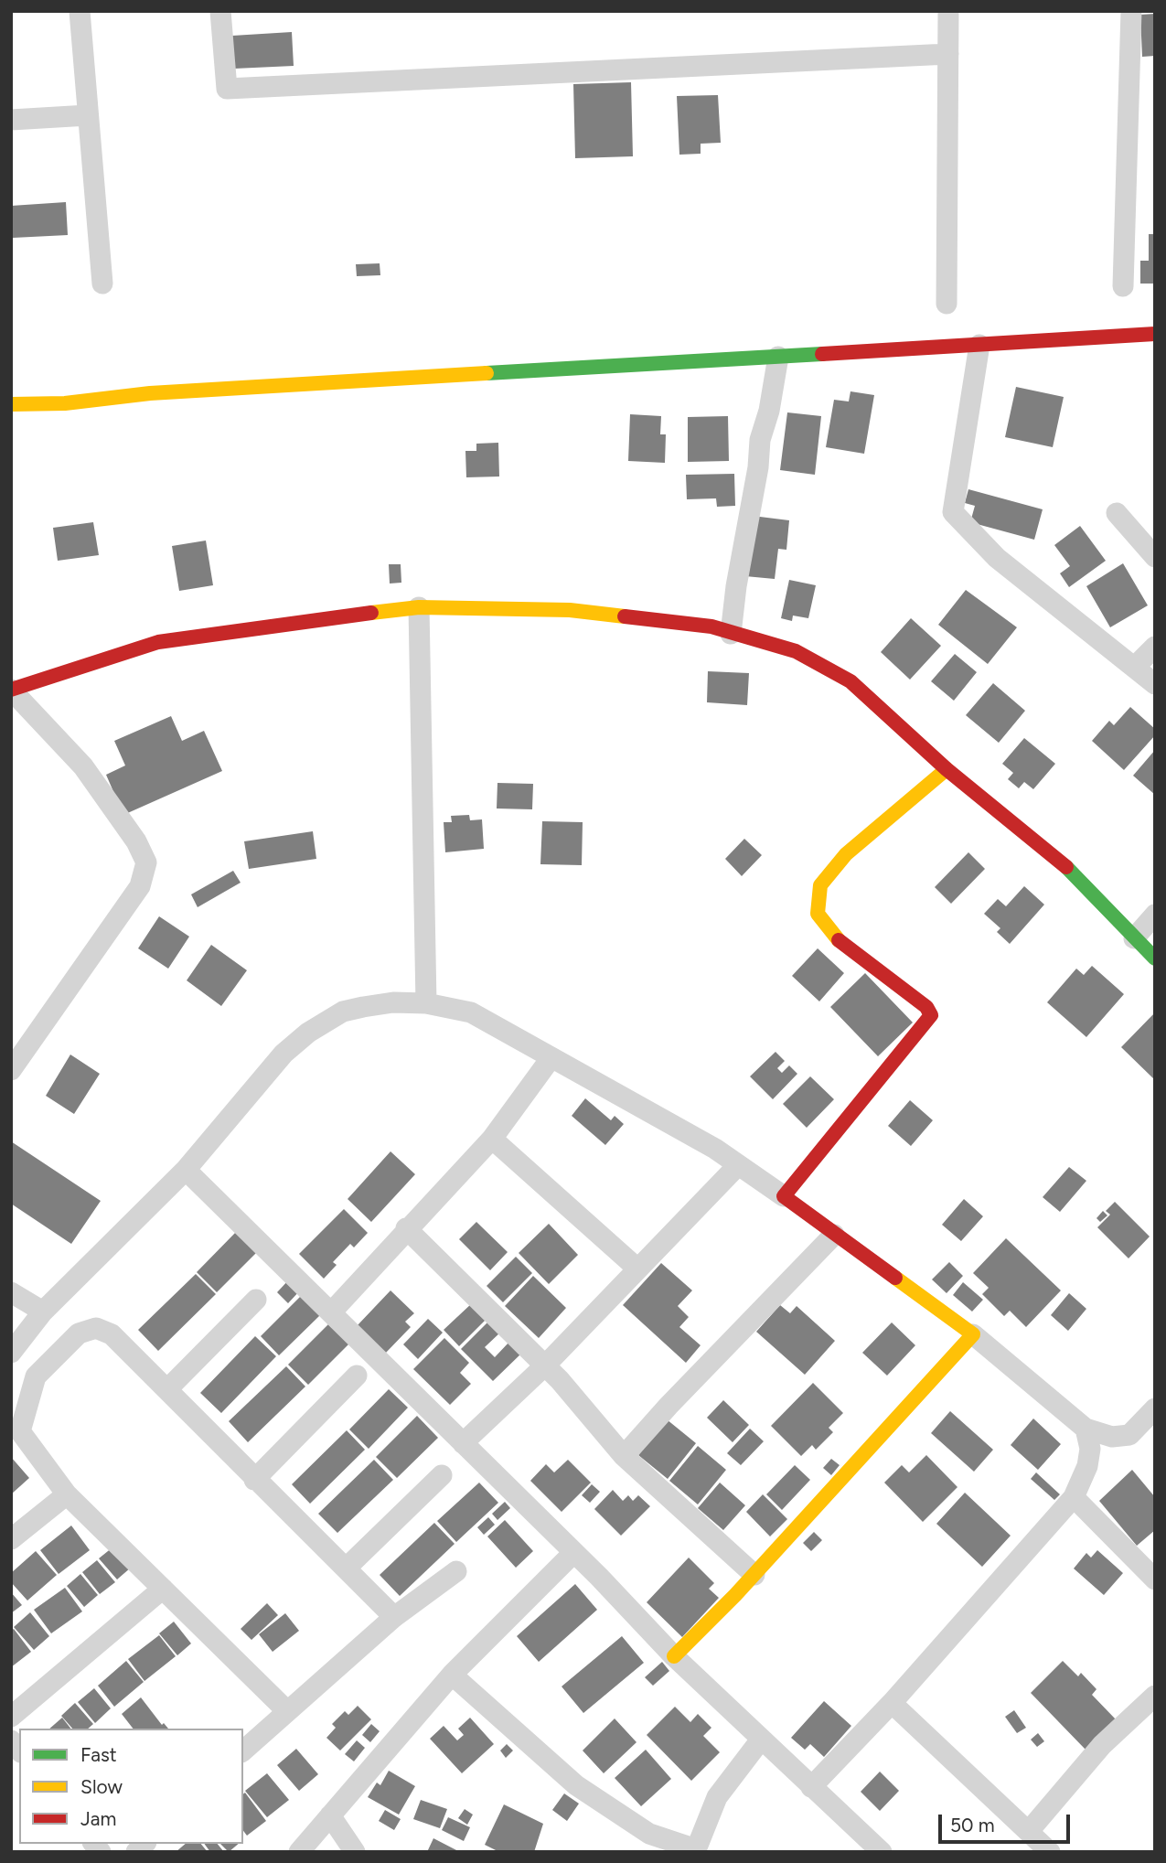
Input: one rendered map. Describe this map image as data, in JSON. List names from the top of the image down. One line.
{"legend":["Fast","Slow","Jam"],"scale_bar":"50 m"}
